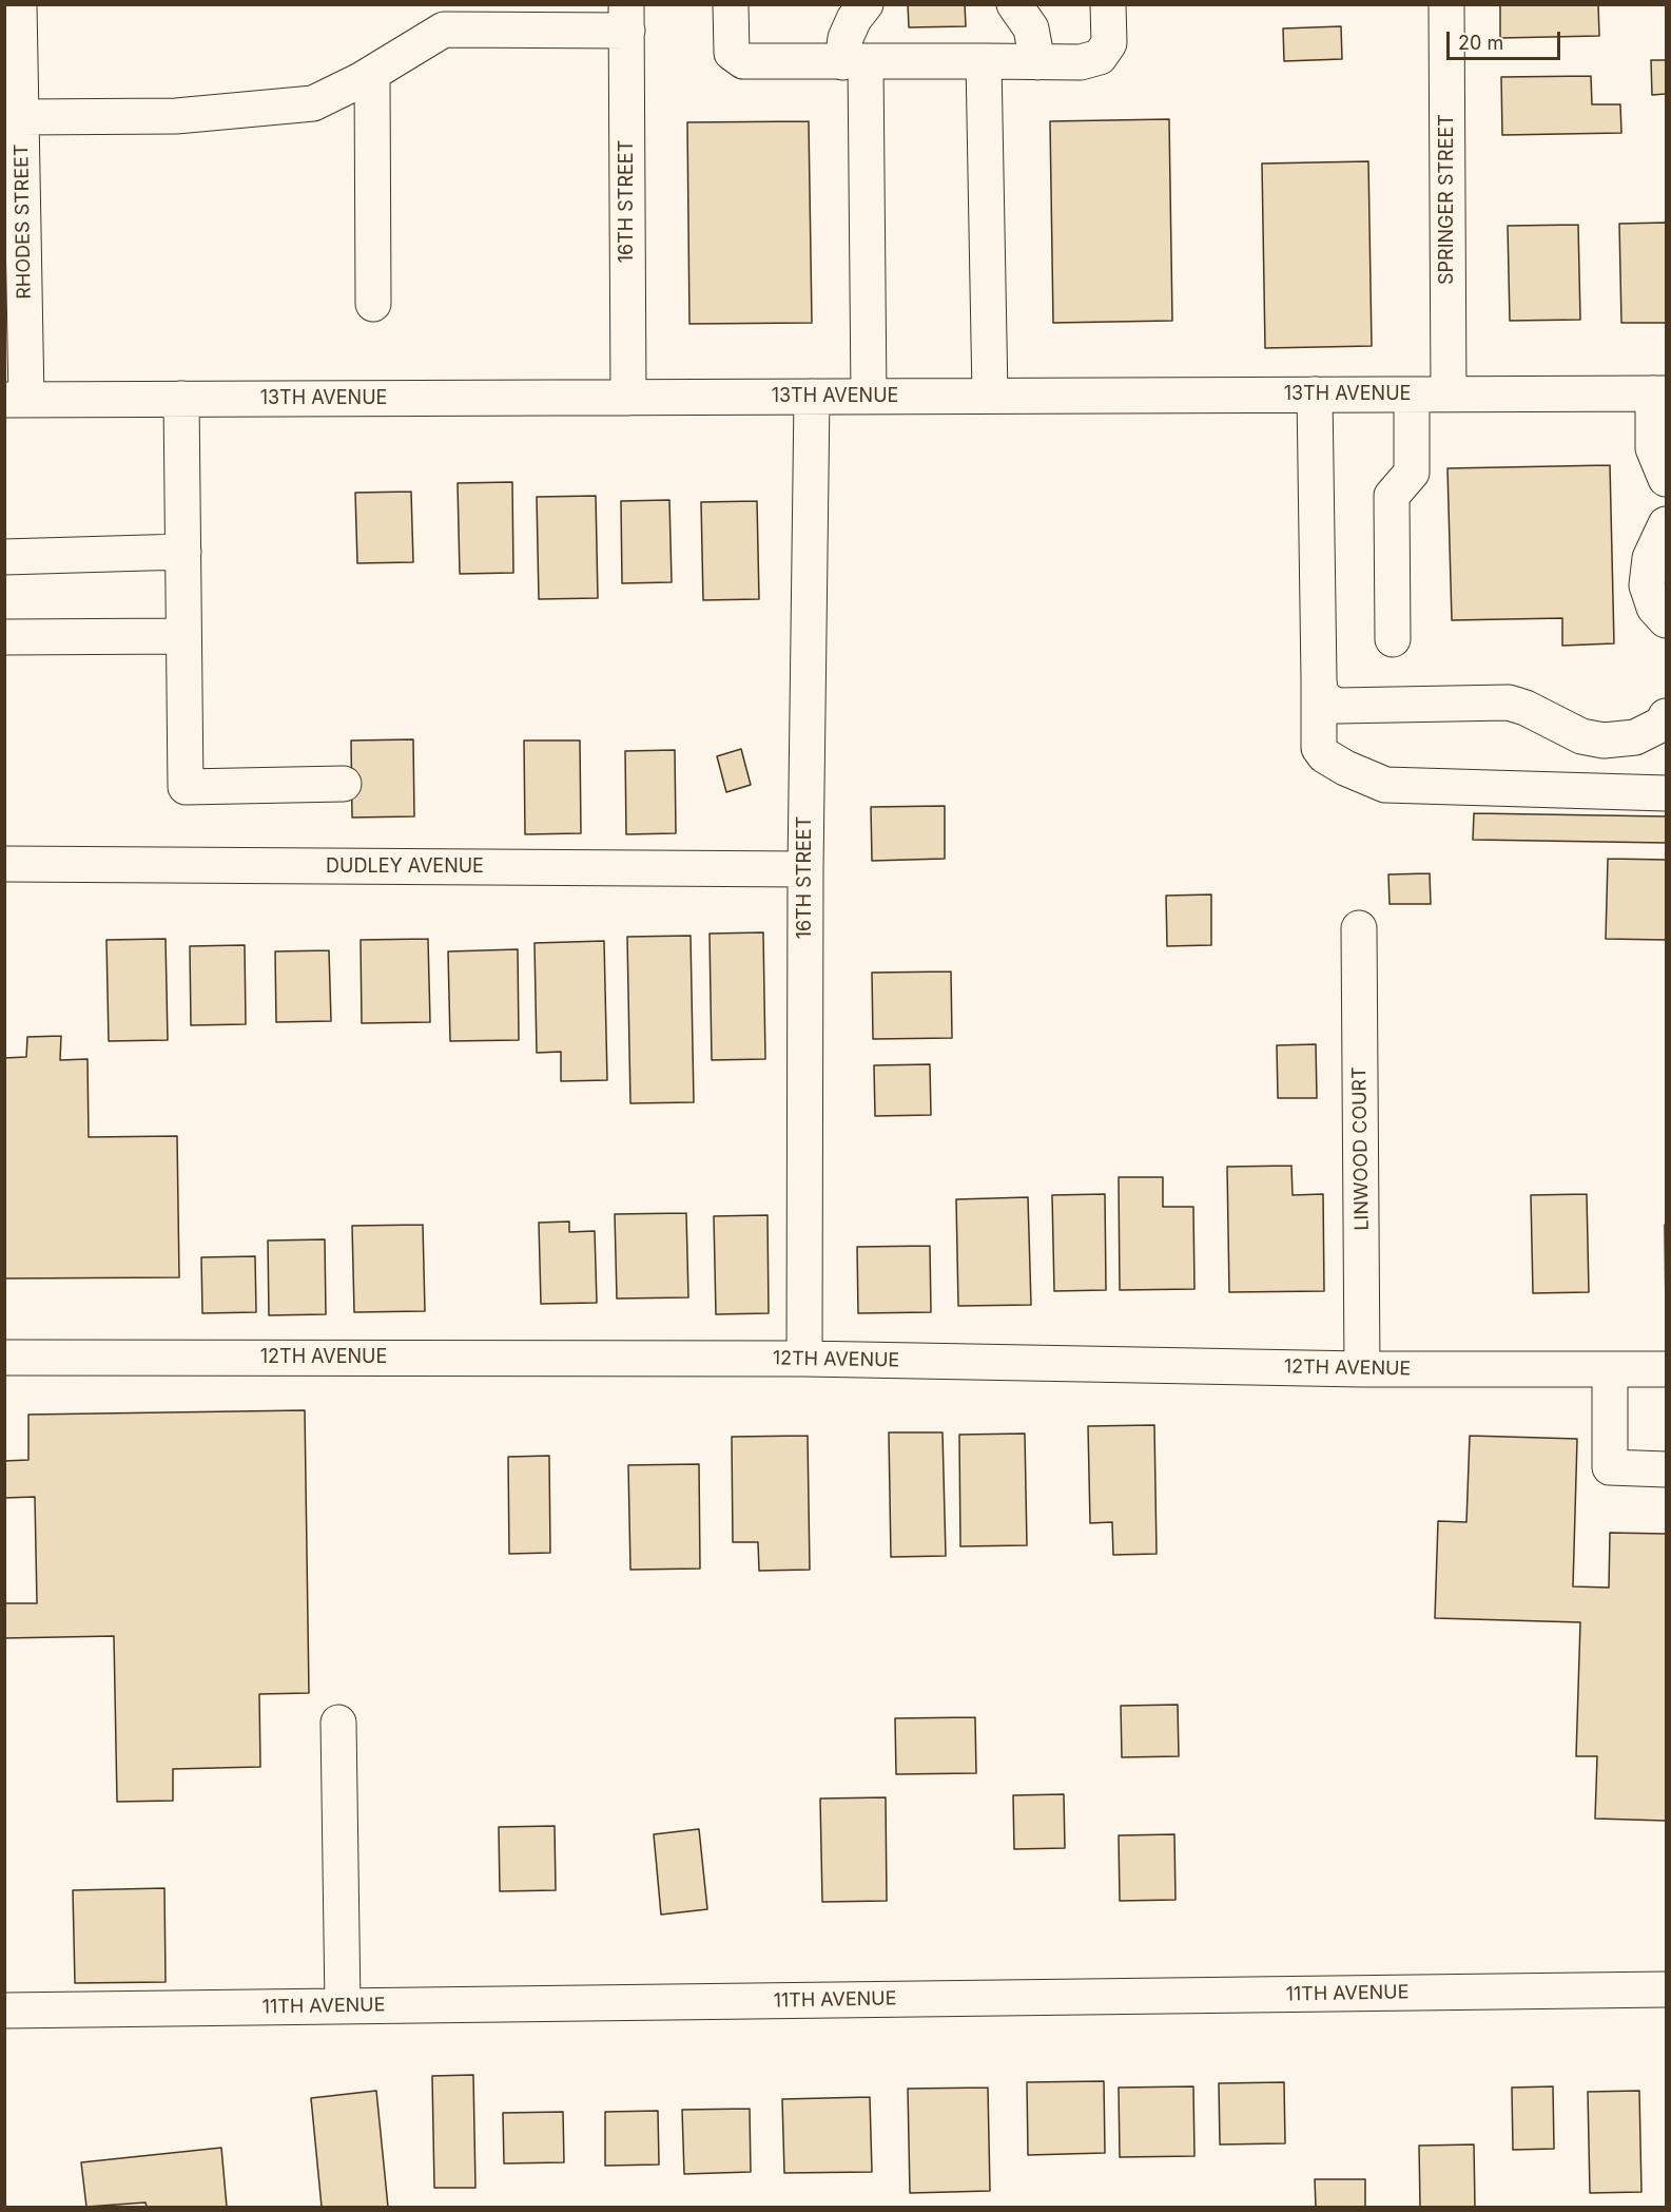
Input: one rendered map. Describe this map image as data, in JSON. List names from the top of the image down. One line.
{"streets":{"street":["SPRINGER STREET","16TH STREET","RHODES STREET","13TH AVENUE","DUDLEY AVENUE","LINWOOD COURT","12TH AVENUE","11TH AVENUE"]},"crossings":[["SPRINGER STREET","13TH AVENUE"],["16TH STREET","13TH AVENUE"],["16TH STREET","DUDLEY AVENUE"],["16TH STREET","12TH AVENUE"],["RHODES STREET","13TH AVENUE"],["LINWOOD COURT","12TH AVENUE"]],"scale_bar":"20 m"}
